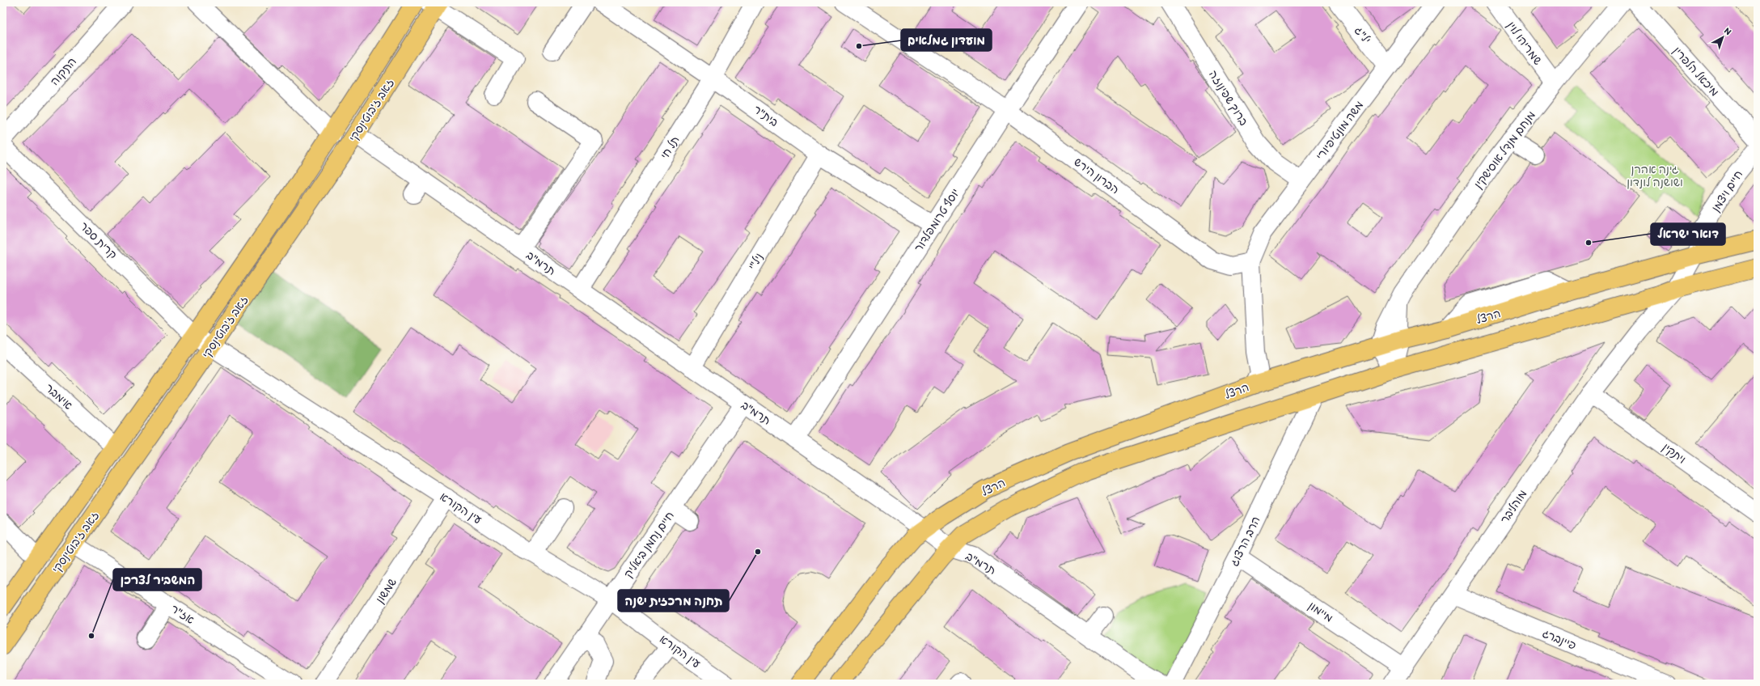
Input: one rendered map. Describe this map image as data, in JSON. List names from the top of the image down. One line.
{"streets":{"main road":["זאב ז'בוטינסקי","הרצל"],"street":["יל\"ג","שמריהו לוין","התקוה","מיכאל הלפרין","ברוך שפינוזה","בית\"ר","משה מונטיפיורי","תל חי","מנחם מנדל אוסישקין","הברון הירש","חיים ויצמן","יוסף טרומפלדור","קרית ספר","ניל\"י","תרמ\"ב","אימבר","ויתקין","מוהליבר","עין הקורא","הרב הרצוג","חיים נחמן ביאליק","שמשון","מיימון","אז\"ר","פיינברג"]},"crossings":[["יל\"ג","משה מונטיפיורי"],["שמריהו לוין","מנחם מנדל אוסישקין"],["ברוך שפינוזה","משה מונטיפיורי"],["זאב ז'בוטינסקי","קרית ספר"],["זאב ז'בוטינסקי","תרמ\"ב"],["זאב ז'בוטינסקי","אימבר"],["זאב ז'בוטינסקי","עין הקורא"],["זאב ז'בוטינסקי","אז\"ר"],["בית\"ר","תל חי"],["בית\"ר","יוסף טרומפלדור"],["בית\"ר","ניל\"י"],["משה מונטיפיורי","הברון הירש"],["תל חי","תרמ\"ב"],["מנחם מנדל אוסישקין","הרצל"],["הברון הירש","יוסף טרומפלדור"],["חיים ויצמן","הרצל"],["חיים ויצמן","מוהליבר"],["יוסף טרומפלדור","תרמ\"ב"],["קרית ספר","עין הקורא"],["ניל\"י","תרמ\"ב"],["תרמ\"ב","הרצל"],["תרמ\"ב","חיים נחמן ביאליק"],["ויתקין","מוהליבר"],["מוהליבר","מיימון"],["מוהליבר","פיינברג"],["עין הקורא","חיים נחמן ביאליק"],["עין הקורא","שמשון"],["הרב הרצוג","מיימון"]],"parks":["גינה אהרן ושושנה לונדון"],"places":["מועדון גמלאים","דואר ישראל","תחנה מרכזית ישנה","המשביר לצרכן"],"north":"top right"}
